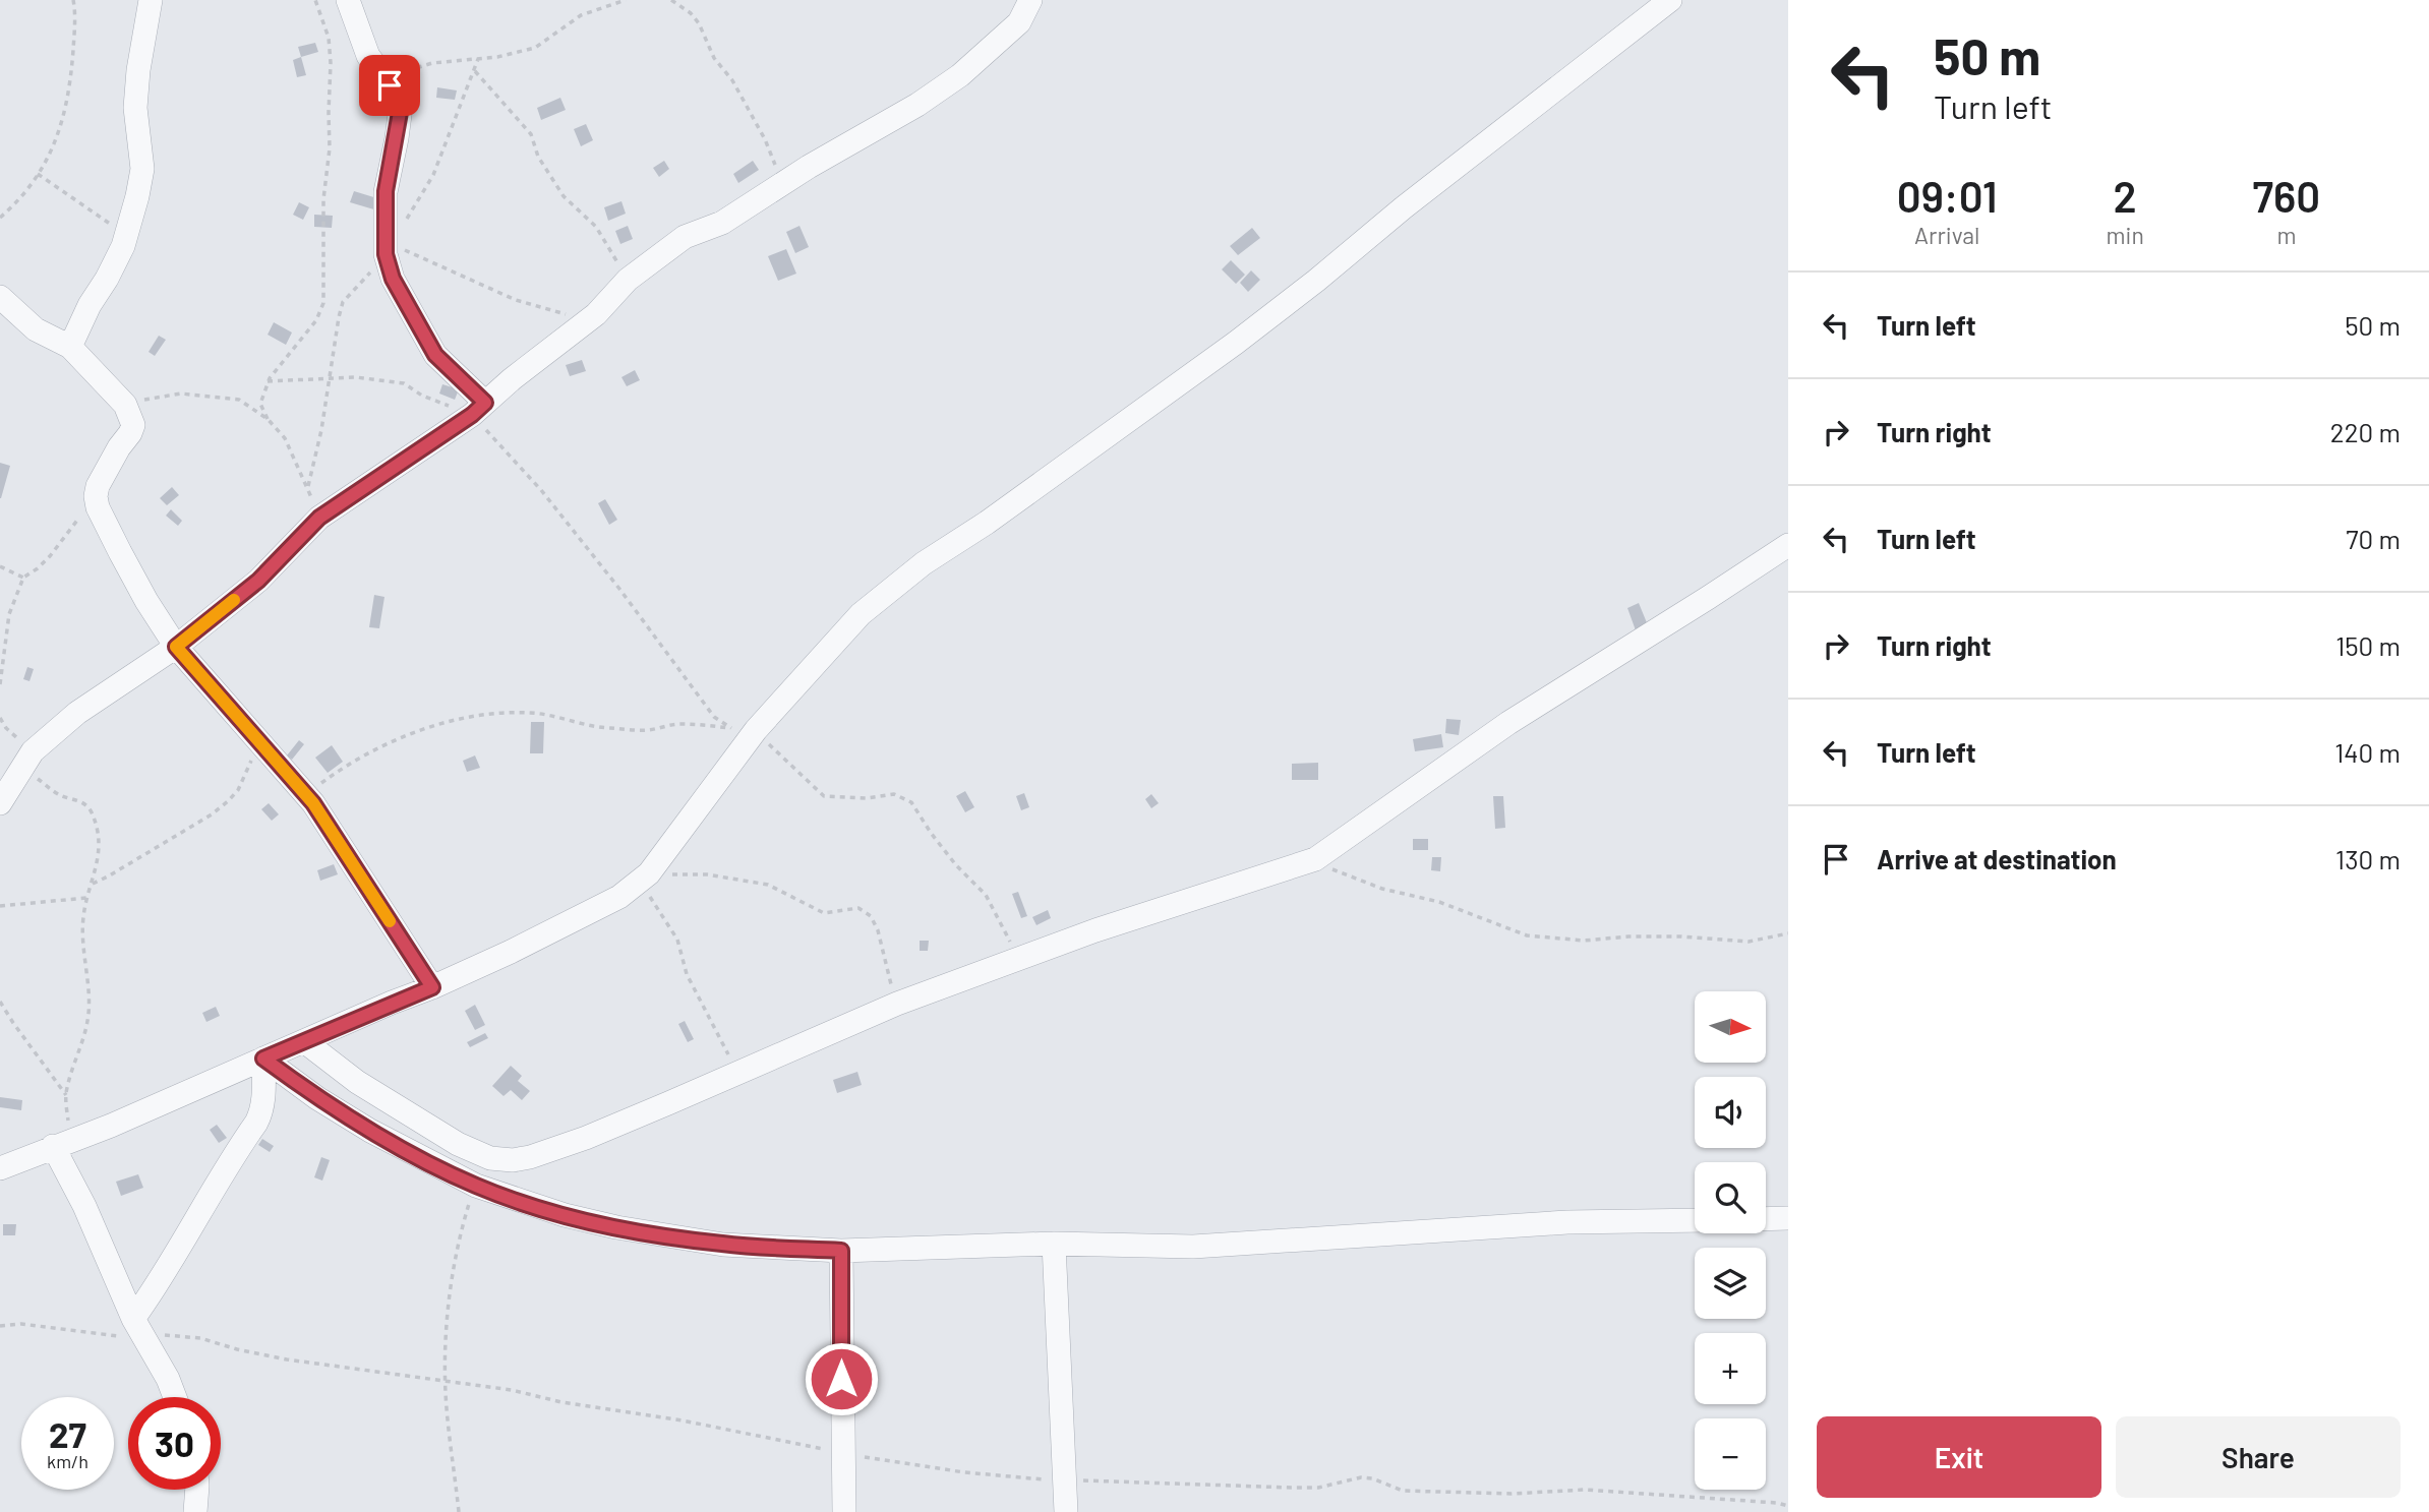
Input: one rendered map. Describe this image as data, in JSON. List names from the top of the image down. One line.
{"north":"right","page":{"turn":["50 m","Turn left"],"eta":["09:01","Arrival","2","min","760","m"],"list":[{"name":"Turn left","value":"50 m"},{"name":"Turn right","value":"220 m"},{"name":"Turn left","value":"70 m"},{"name":"Turn right","value":"150 m"},{"name":"Turn left","value":"140 m"},{"name":"Arrive at destination","value":"130 m"}],"map_buttons":["+","−"],"speed":"27 km/h","limit":"30","buttons":["Exit","Share"]}}
